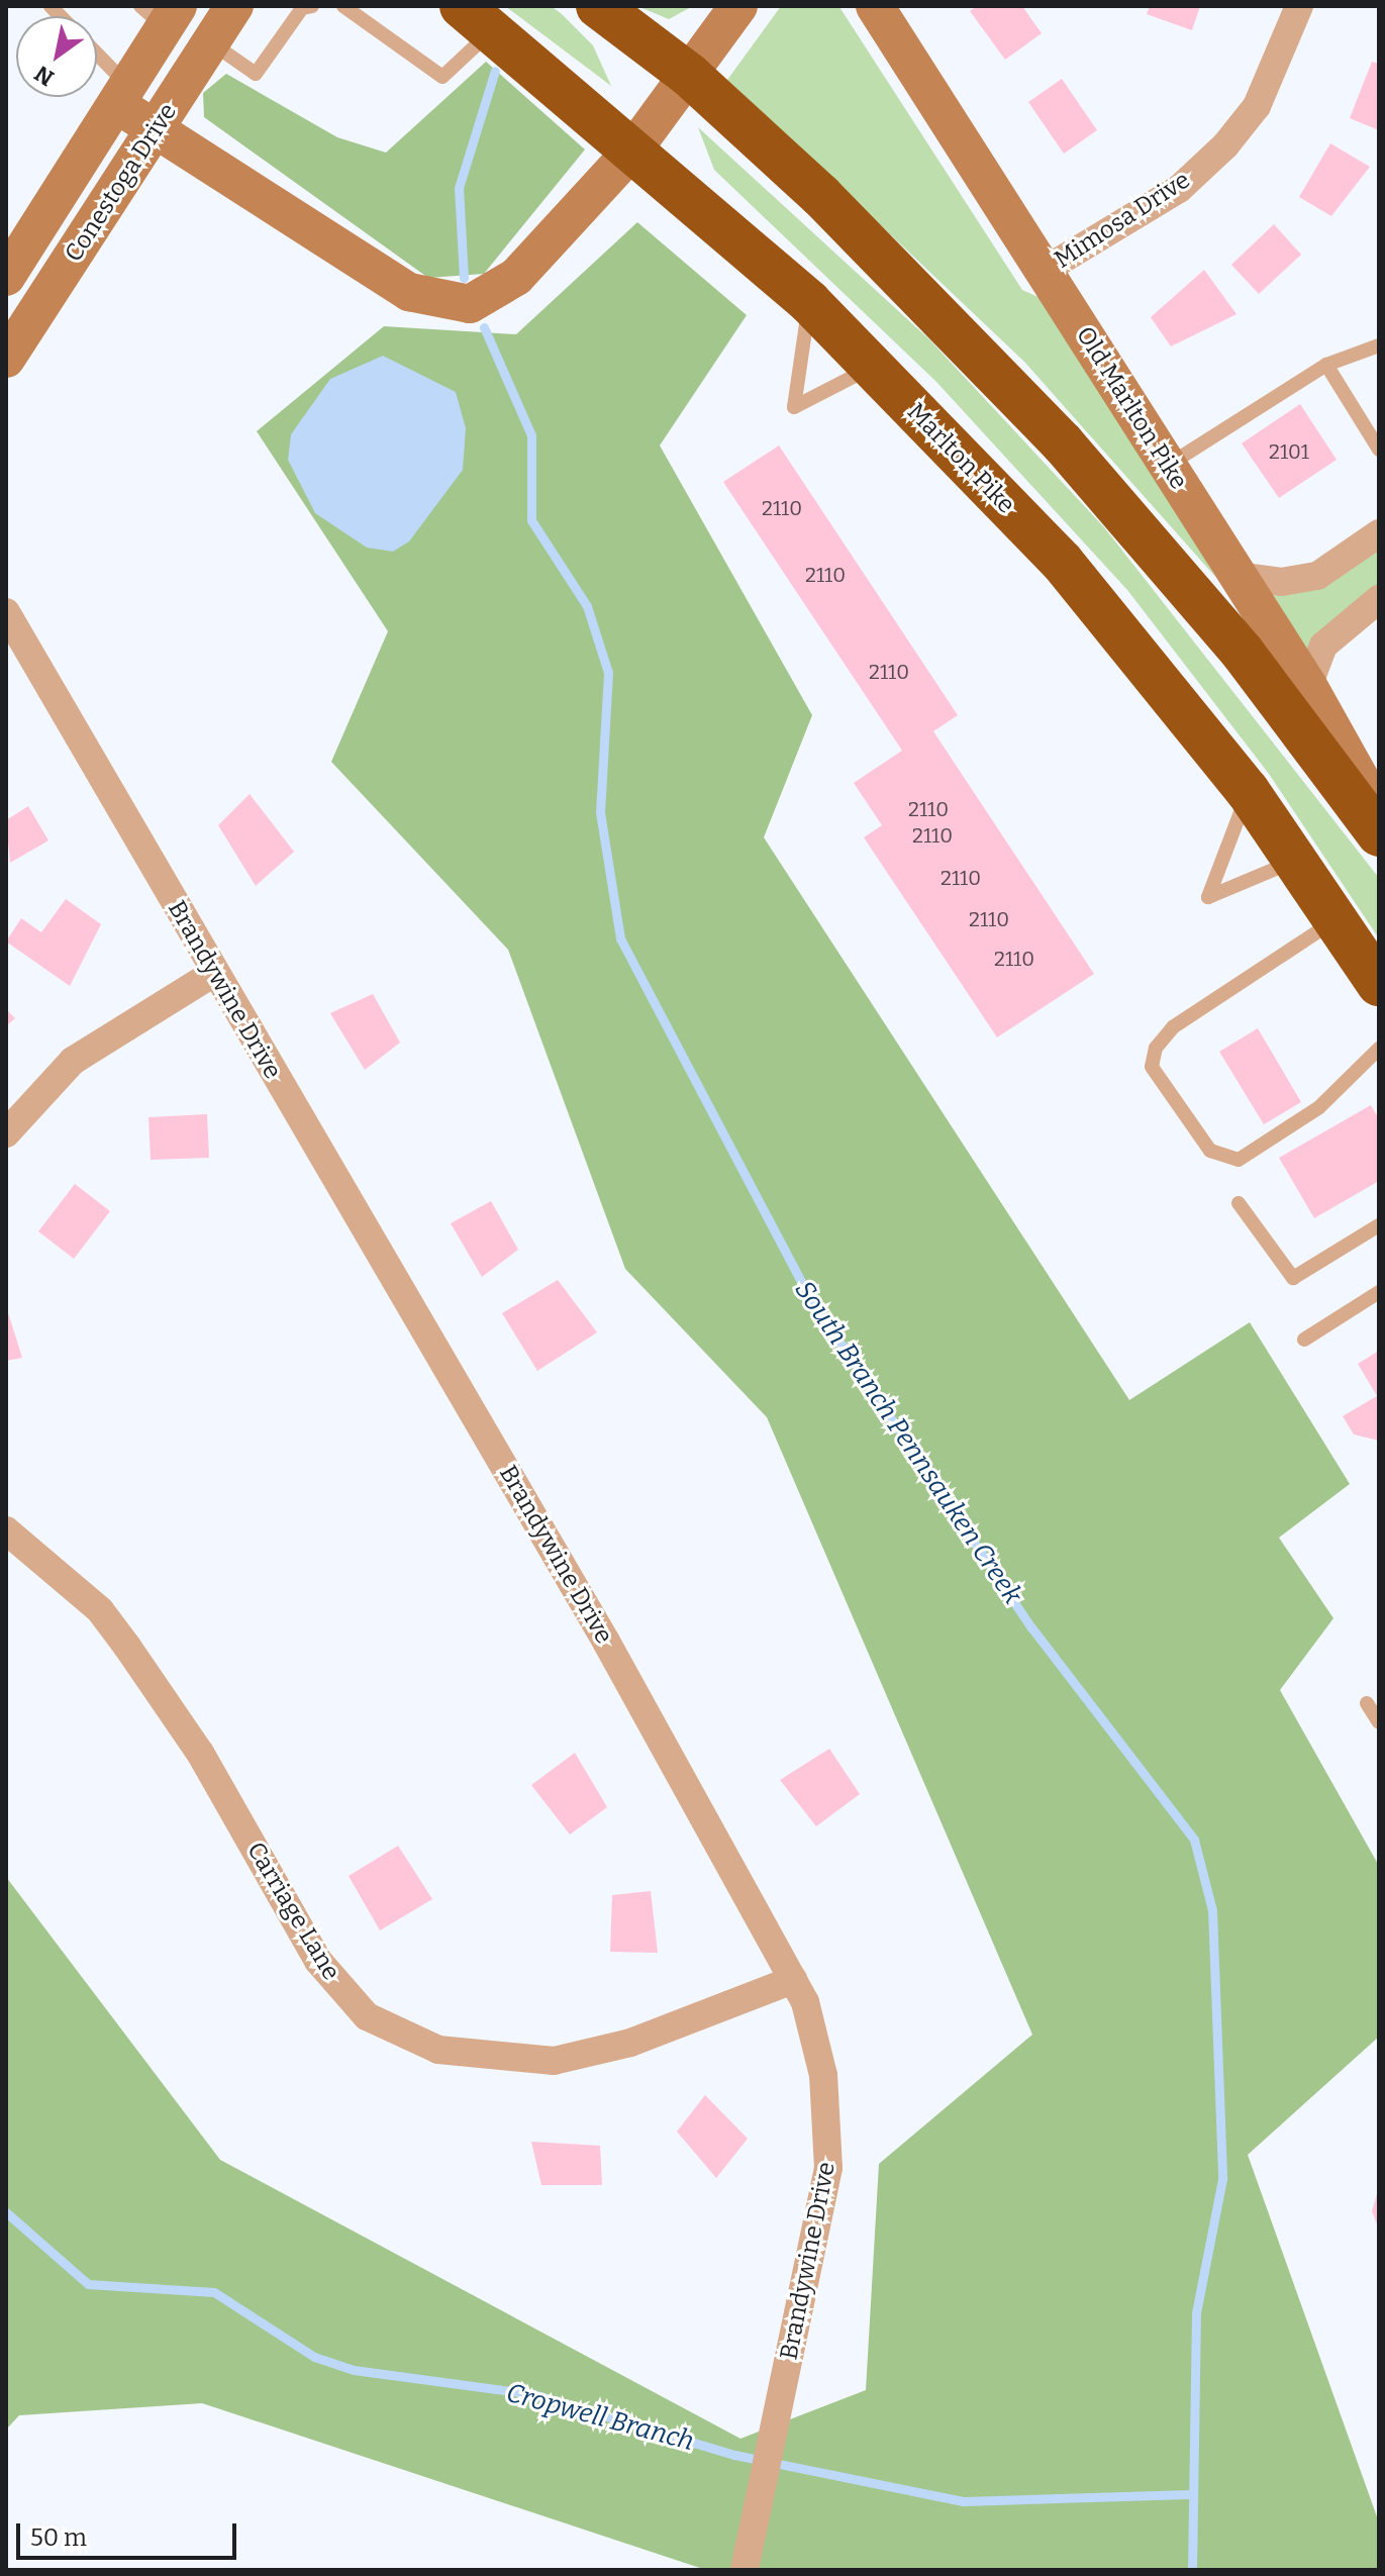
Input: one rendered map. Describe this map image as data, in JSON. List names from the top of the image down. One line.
{"streets":{"highway":["Marlton Pike"],"street":["Conestoga Drive","Mimosa Drive","Old Marlton Pike","Brandywine Drive","Carriage Lane"]},"crossings":[["Mimosa Drive","Old Marlton Pike"],["Brandywine Drive","Carriage Lane"]],"water":["South Branch Pennsauken Creek","Cropwell Branch"],"house_numbers":["2101","2110","2110","2110","2110","2110","2110","2110","2110"],"scale_bar":"50 m","north":"bottom left"}
